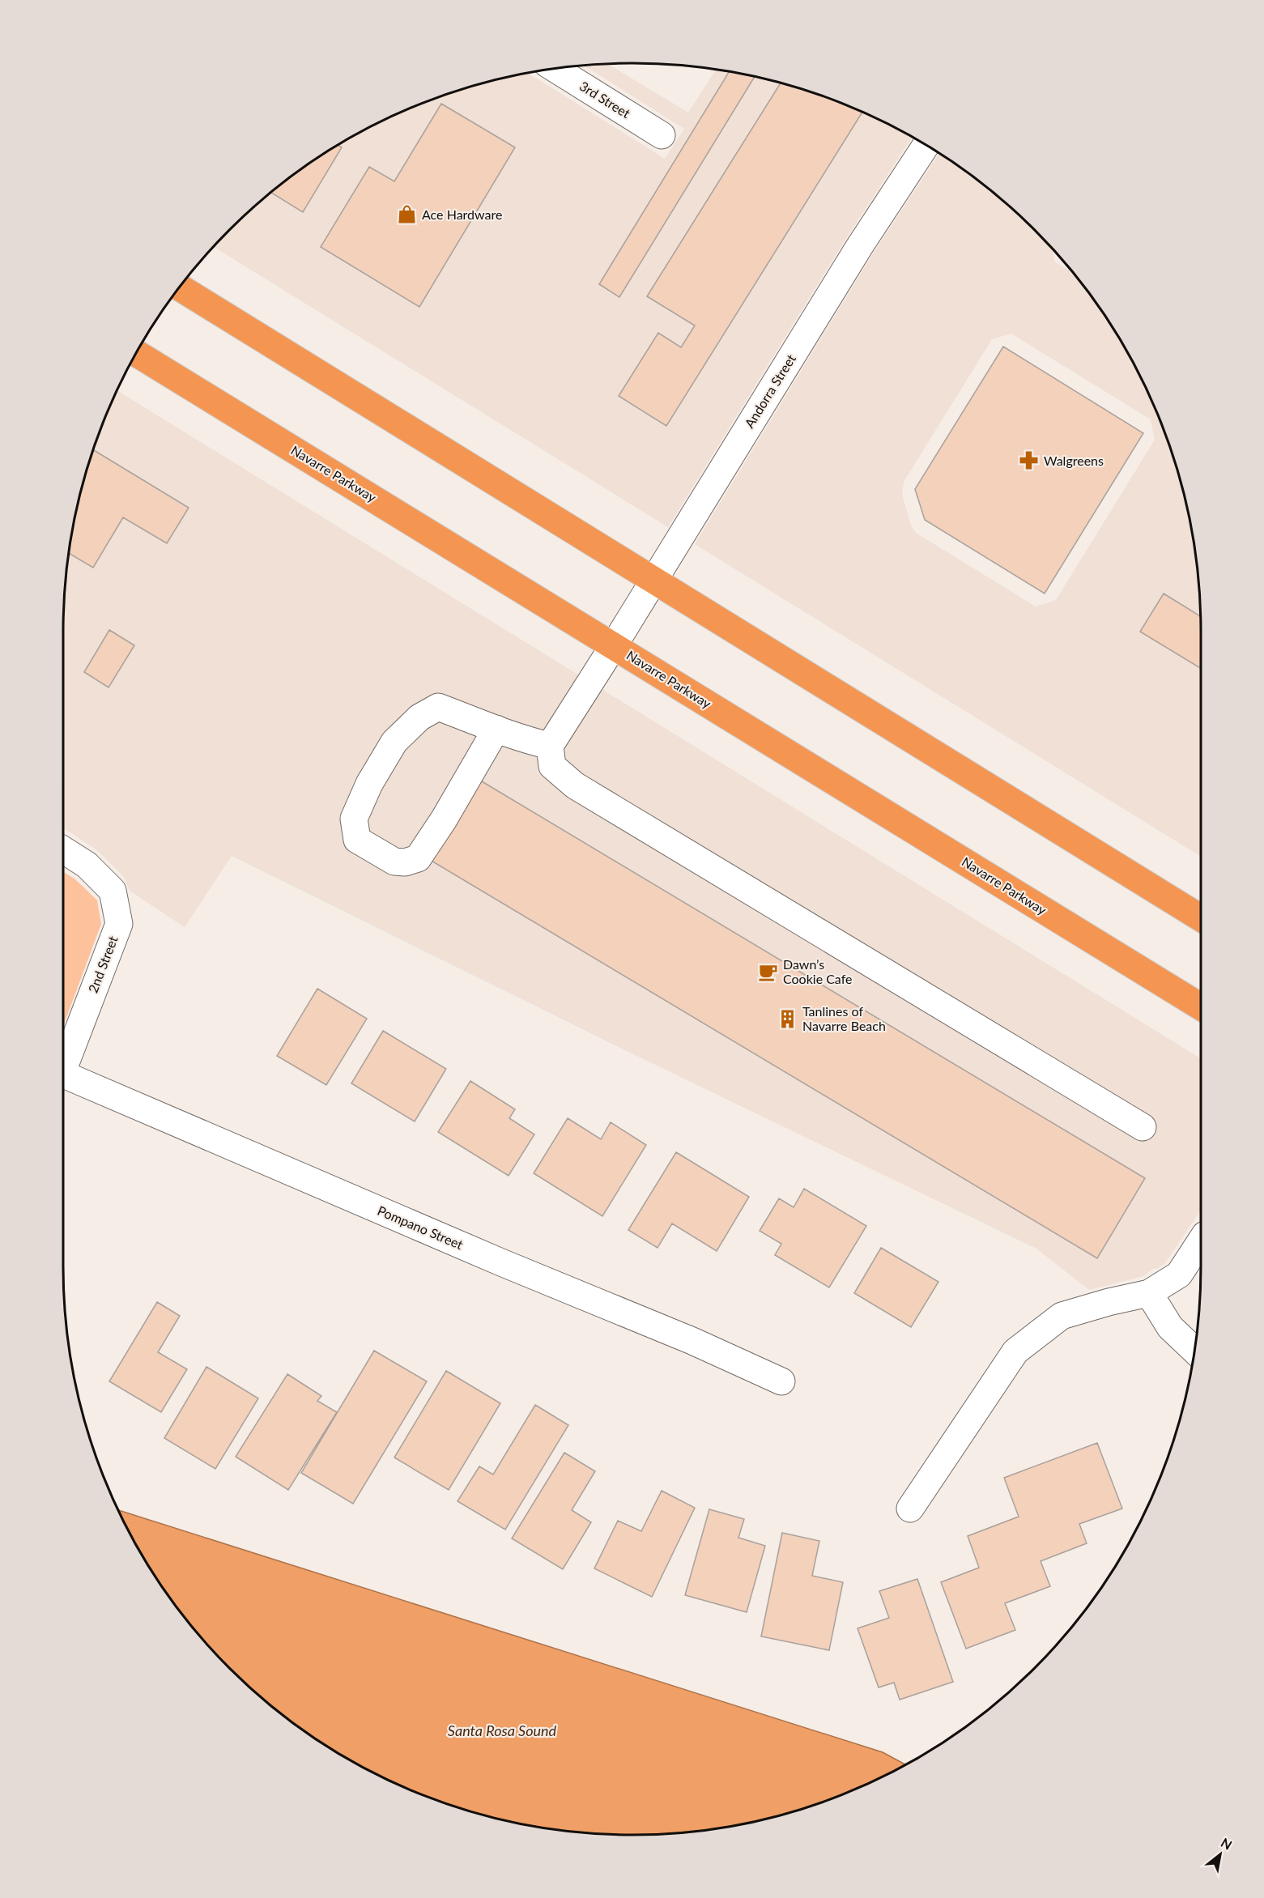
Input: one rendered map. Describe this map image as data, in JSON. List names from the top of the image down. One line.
{"streets":{"highway":["Navarre Parkway"],"street":["3rd Street","Andorra Street","2nd Street","Pompano Street"]},"crossings":[["Andorra Street","Navarre Parkway"]],"water":["Santa Rosa Sound"],"places":{"shop":["Ace Hardware"],"pharmacy":["Walgreens"],"cafe":["Dawn’s Cookie Cafe"],"building":["Tanlines of Navarre Beach"]},"north":"top right"}
